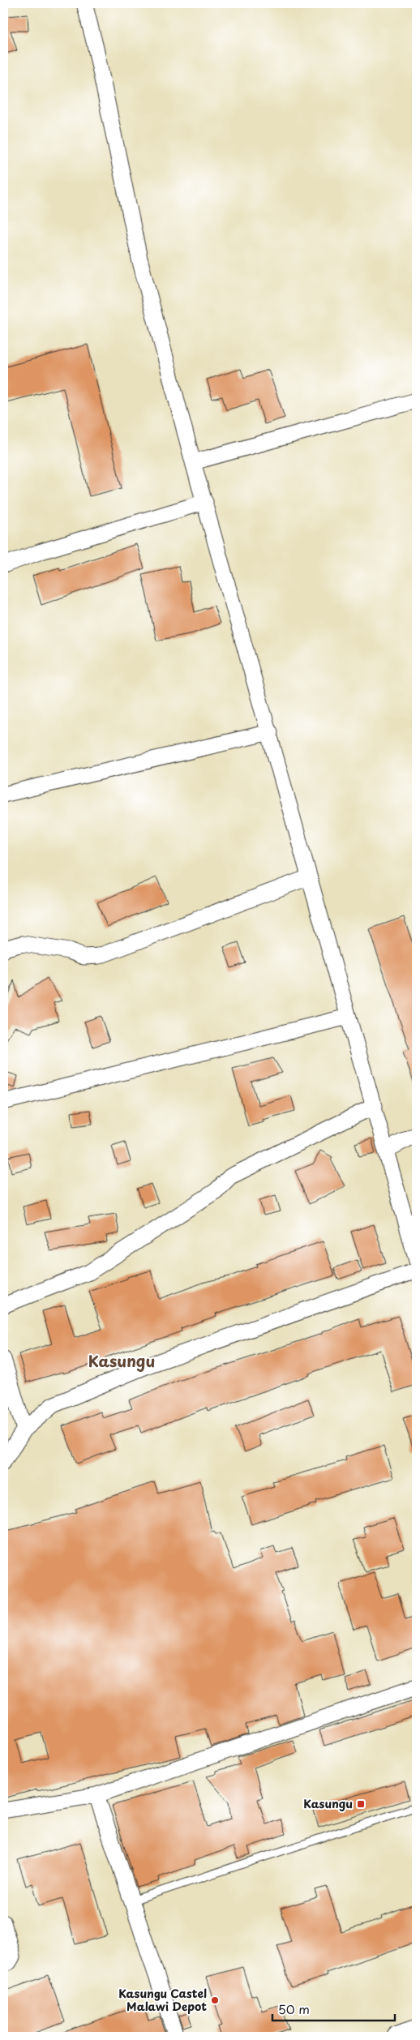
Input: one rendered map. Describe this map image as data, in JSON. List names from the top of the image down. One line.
{"districts":["Kasungu"],"places":{"transit":["Kasungu"],"other":["Kasungu Castel Malawi Depot"]},"scale_bar":"50 m"}
